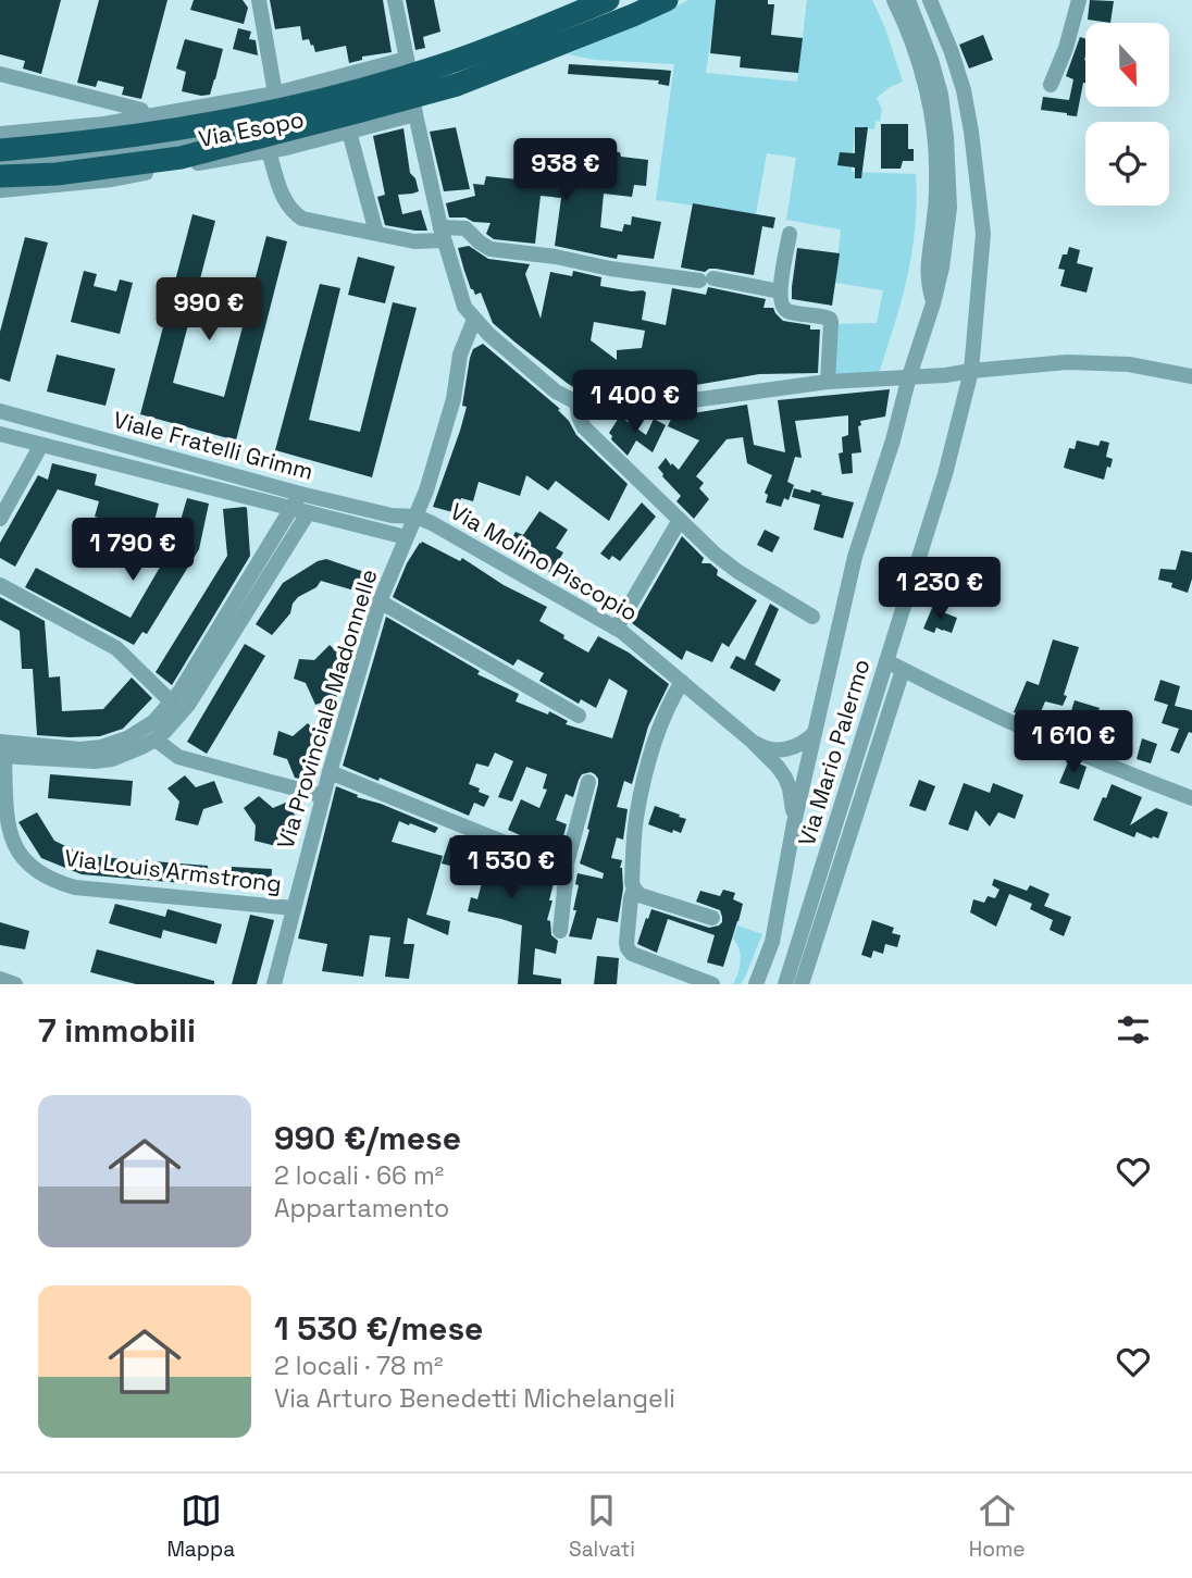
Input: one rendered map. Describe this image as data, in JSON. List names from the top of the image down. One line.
{"streets":{"street":["Via Esopo","Viale Fratelli Grimm","Via Molino Piscopio","Via Provinciale Madonnelle","Via Mario Palermo","Via Louis Armstrong"]},"crossings":[["Viale Fratelli Grimm","Via Molino Piscopio"],["Viale Fratelli Grimm","Via Provinciale Madonnelle"],["Via Molino Piscopio","Via Provinciale Madonnelle"],["Via Molino Piscopio","Via Mario Palermo"],["Via Provinciale Madonnelle","Via Louis Armstrong"]],"north":"bottom","page":{"price":["938 €","990 €","1 400 €","1 790 €","1 230 €","1 610 €","1 530 €"],"heading":"7 immobili","list":[{"name":"990 €/mese","note":"2 locali · 66 m² · Appartamento"},{"name":"1 530 €/mese","note":"2 locali · 78 m² · Via Arturo Benedetti Michelangeli"}],"tabs":["Mappa","Salvati","Home"]}}
